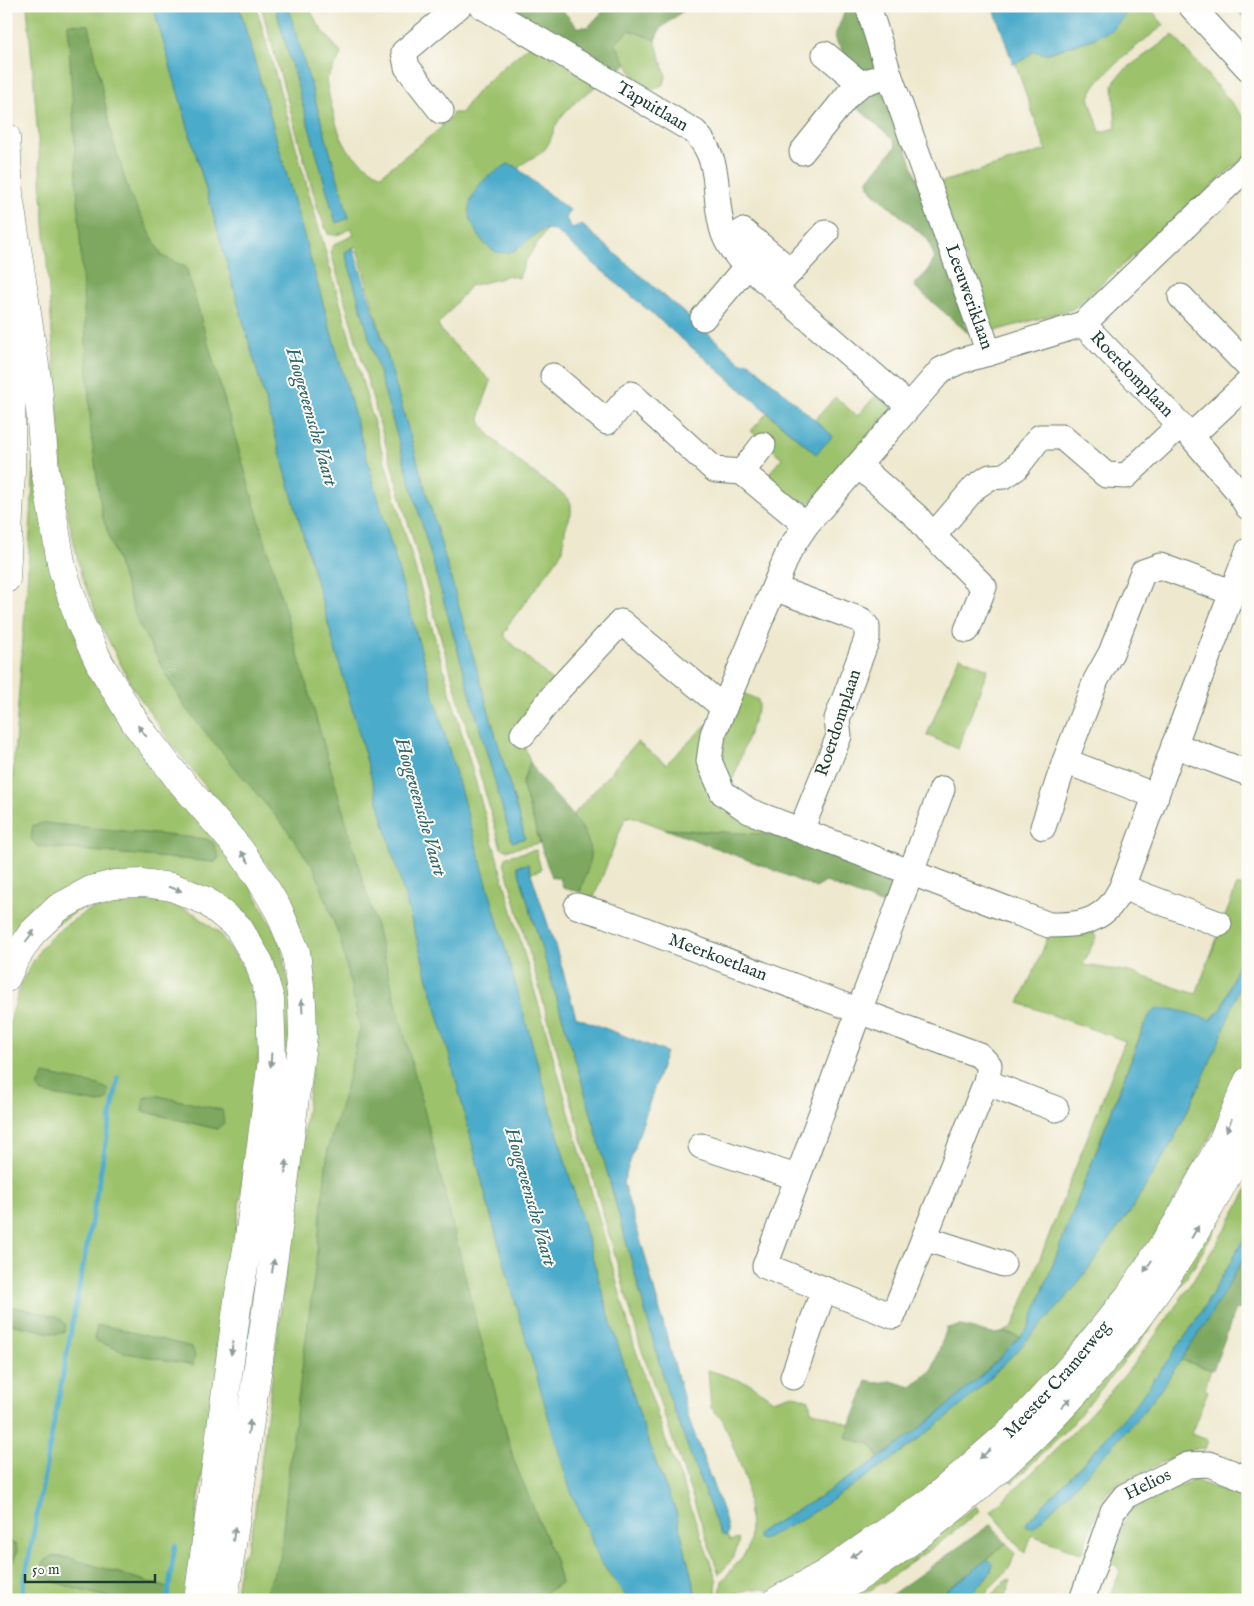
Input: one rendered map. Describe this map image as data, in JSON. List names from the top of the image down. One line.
{"streets":{"main road":["Meester Cramerweg"],"street":["Tapuitlaan","Leeuweriklaan","Roerdomplaan","Meerkoetlaan","Helios"]},"crossings":[["Leeuweriklaan","Roerdomplaan"]],"water":["Hoogeveensche Vaart"],"scale_bar":"50 m"}
